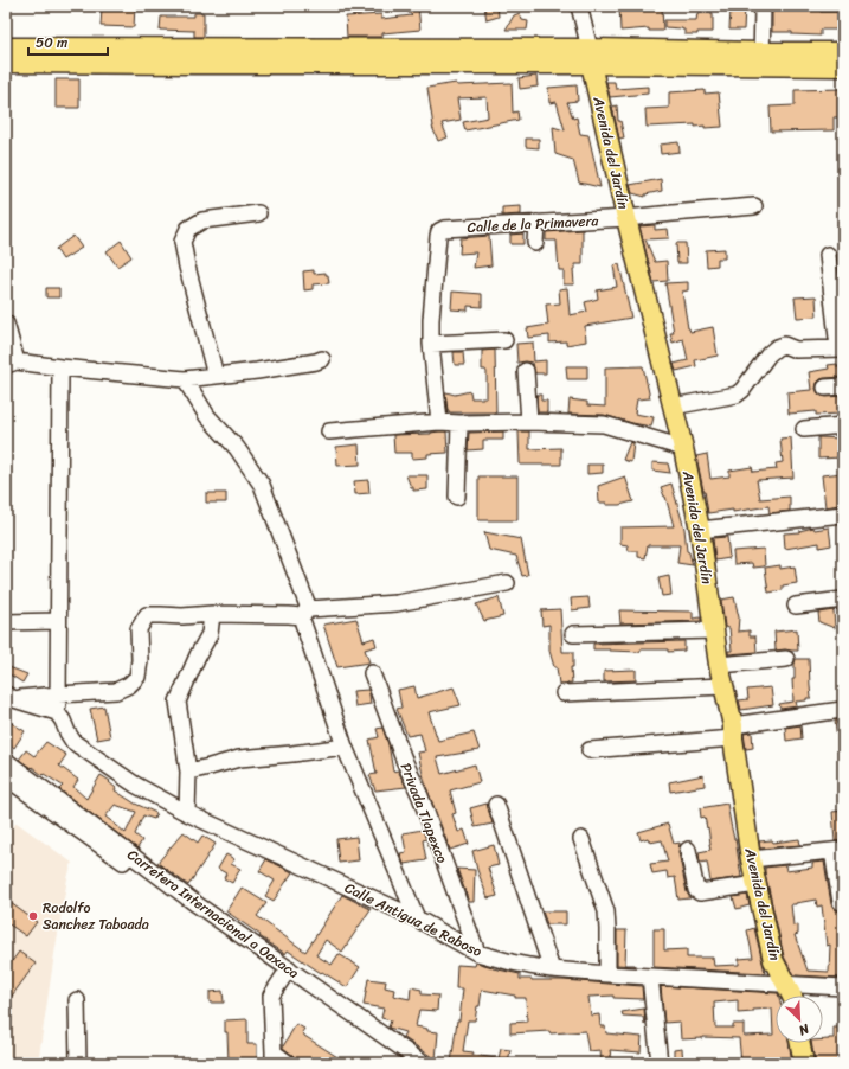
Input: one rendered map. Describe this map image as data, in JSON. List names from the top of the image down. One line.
{"streets":{"main road":["Avenida del Jardín"],"street":["Calle de la Primavera","Privada Tlapexco","Carretera Internacional a Oaxaca","Calle Antigua de Raboso"]},"crossings":[["Avenida del Jardín","Calle de la Primavera"],["Avenida del Jardín","Calle Antigua de Raboso"],["Privada Tlapexco","Calle Antigua de Raboso"]],"places":["Rodolfo Sanchez Taboada"],"scale_bar":"50 m","north":"bottom right"}
